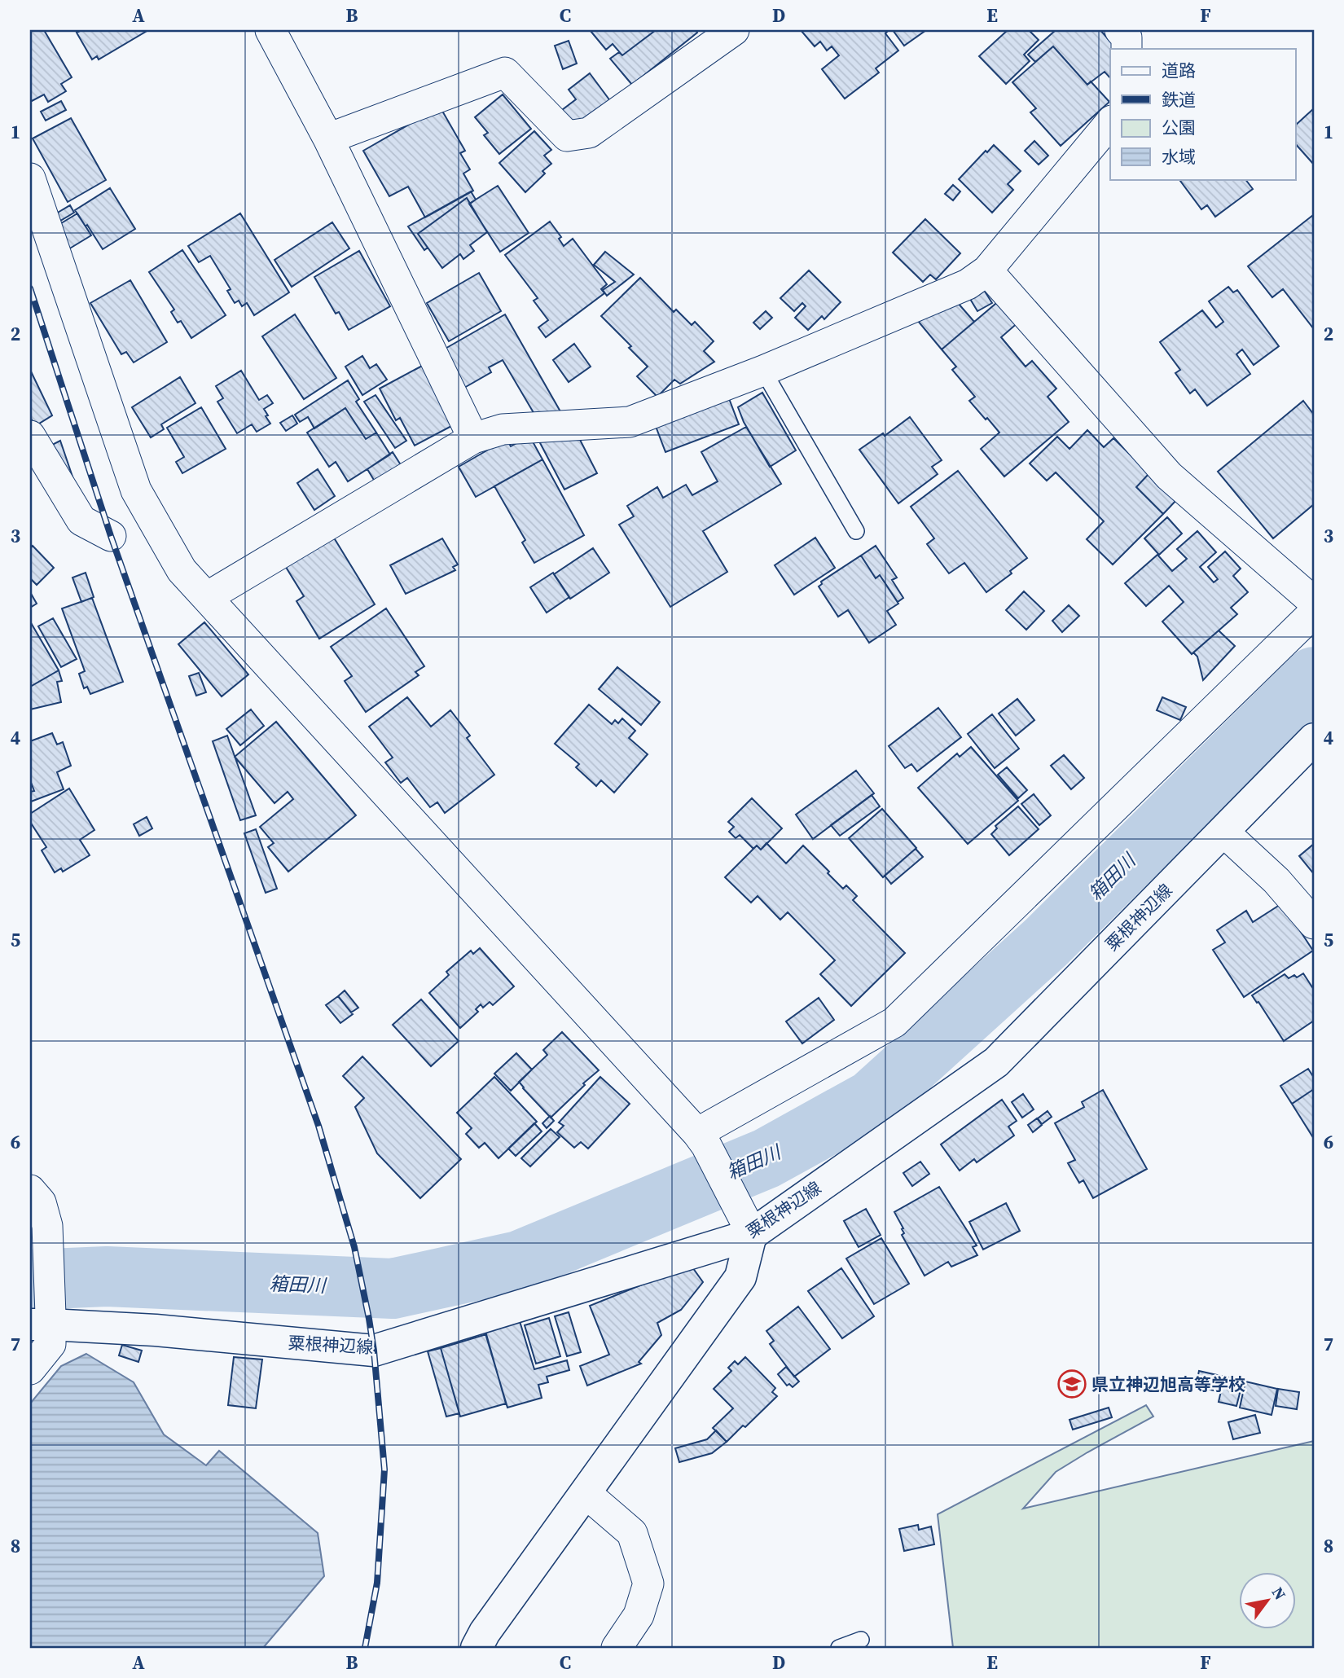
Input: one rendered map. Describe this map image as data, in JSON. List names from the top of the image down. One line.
{"streets":{"main road":["粟根神辺線"]},"water":["箱田川"],"places":{"school or university":["県立神辺旭高等学校"]},"legend":["道路","鉄道","公園","水域"],"north":"top right","grid":{"columns":["A","B","C","D","E","F"],"rows":["1","2","3","4","5","6","7","8"]}}
